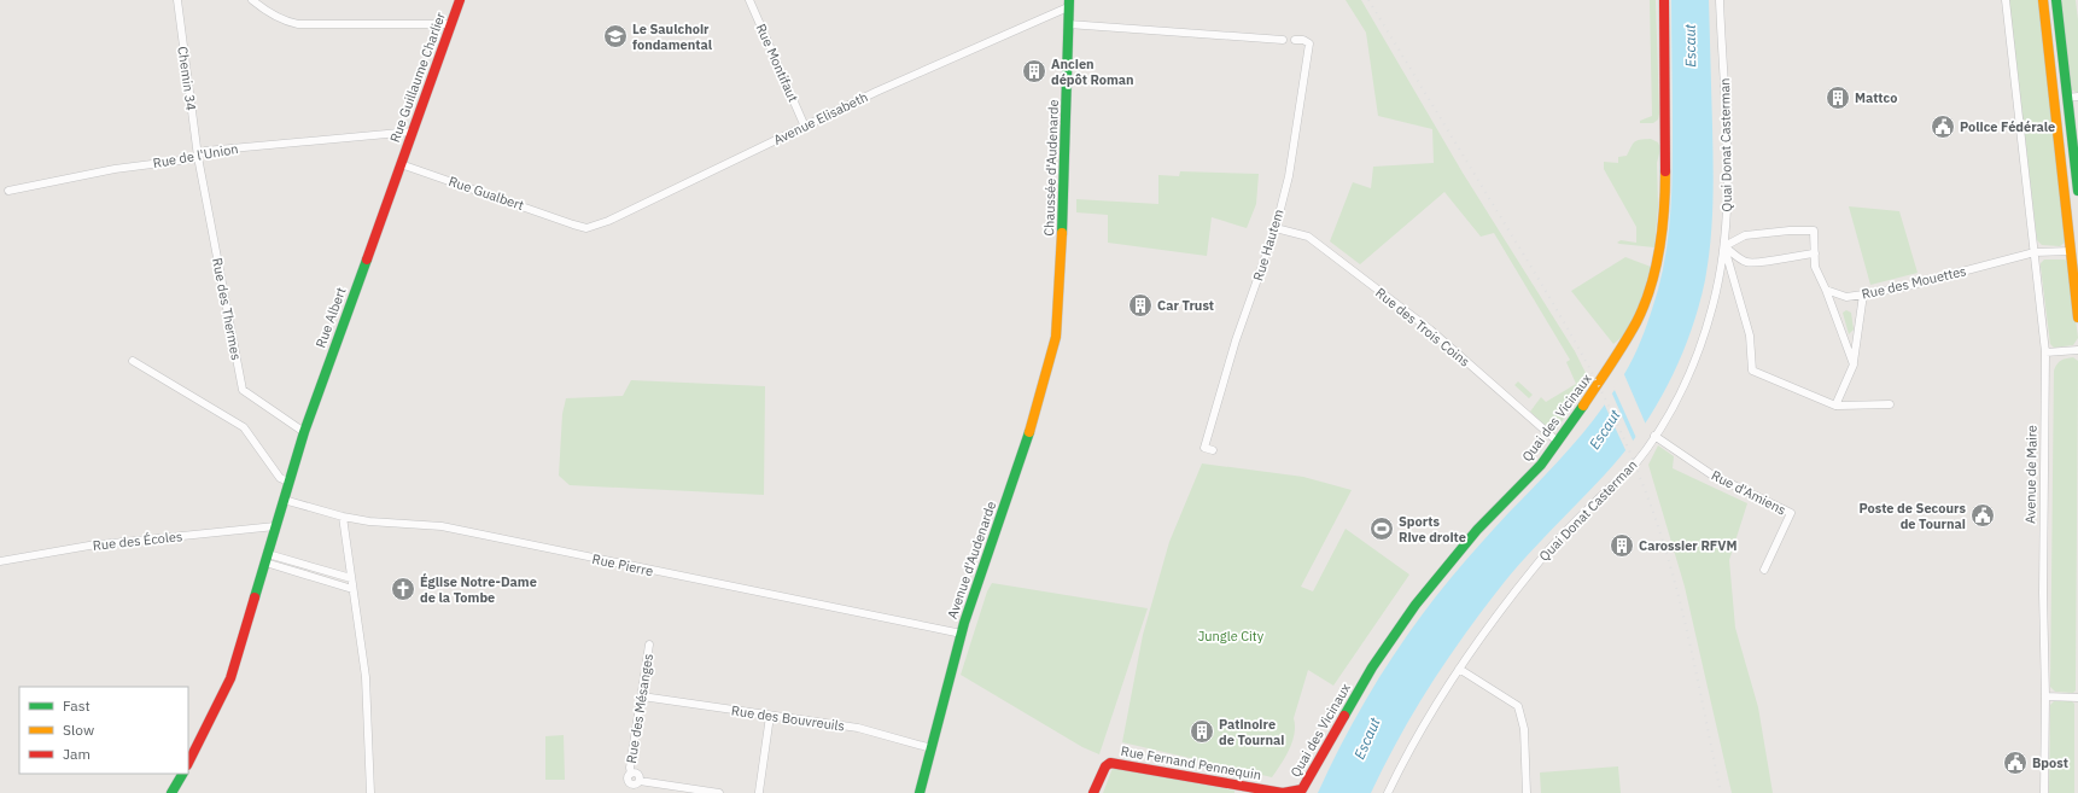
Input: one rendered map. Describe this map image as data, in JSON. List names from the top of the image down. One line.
{"streets":{"street":["Rue Montifaut","Rue Guillaume Charlier","Chemin 34","Avenue Elisabeth","Quai Donat Casterman","Rue de l'Union","Chaussée d'Audenarde","Rue Gualbert","Rue Hautem","Rue des Mouettes","Rue des Thermes","Rue Albert","Rue des Trois Coins","Quai des Vicinaux","Avenue de Maire","Rue d'Amiens","Rue des Écoles","Avenue d'Audenarde","Rue Pierre","Rue des Mésanges","Rue des Bouvreuils","Rue Fernand Pennequin"]},"crossings":[["Rue Montifaut","Avenue Elisabeth"],["Rue Guillaume Charlier","Rue de l'Union"],["Rue Guillaume Charlier","Rue Gualbert"],["Rue Guillaume Charlier","Rue Albert"],["Chemin 34","Rue de l'Union"],["Chemin 34","Rue des Thermes"],["Avenue Elisabeth","Chaussée d'Audenarde"],["Avenue Elisabeth","Rue Gualbert"],["Quai Donat Casterman","Rue d'Amiens"],["Rue de l'Union","Rue des Thermes"],["Chaussée d'Audenarde","Avenue d'Audenarde"],["Rue Gualbert","Rue Albert"],["Rue Hautem","Rue des Trois Coins"],["Rue des Mouettes","Avenue de Maire"],["Rue des Thermes","Rue Albert"],["Rue Albert","Rue des Écoles"],["Rue Albert","Rue Pierre"],["Rue des Trois Coins","Quai des Vicinaux"],["Quai des Vicinaux","Rue Fernand Pennequin"],["Avenue d'Audenarde","Rue Pierre"],["Avenue d'Audenarde","Rue des Bouvreuils"],["Rue des Mésanges","Rue des Bouvreuils"]],"water":["Escaut"],"parks":["Jungle City"],"places":{"school or university":["Le Saulchoir fondamental"],"building":["Ancien dépôt Roman","Mattco","Car Trust","Carossier RFVM","Patinoire de Tournai"],"public building":["Police Fédérale","Poste de Secours de Tournai","Bpost"],"sports":["Sports Rive droite"],"church":["Église Notre-Dame de la Tombe"]},"legend":["Fast","Slow","Jam"]}
